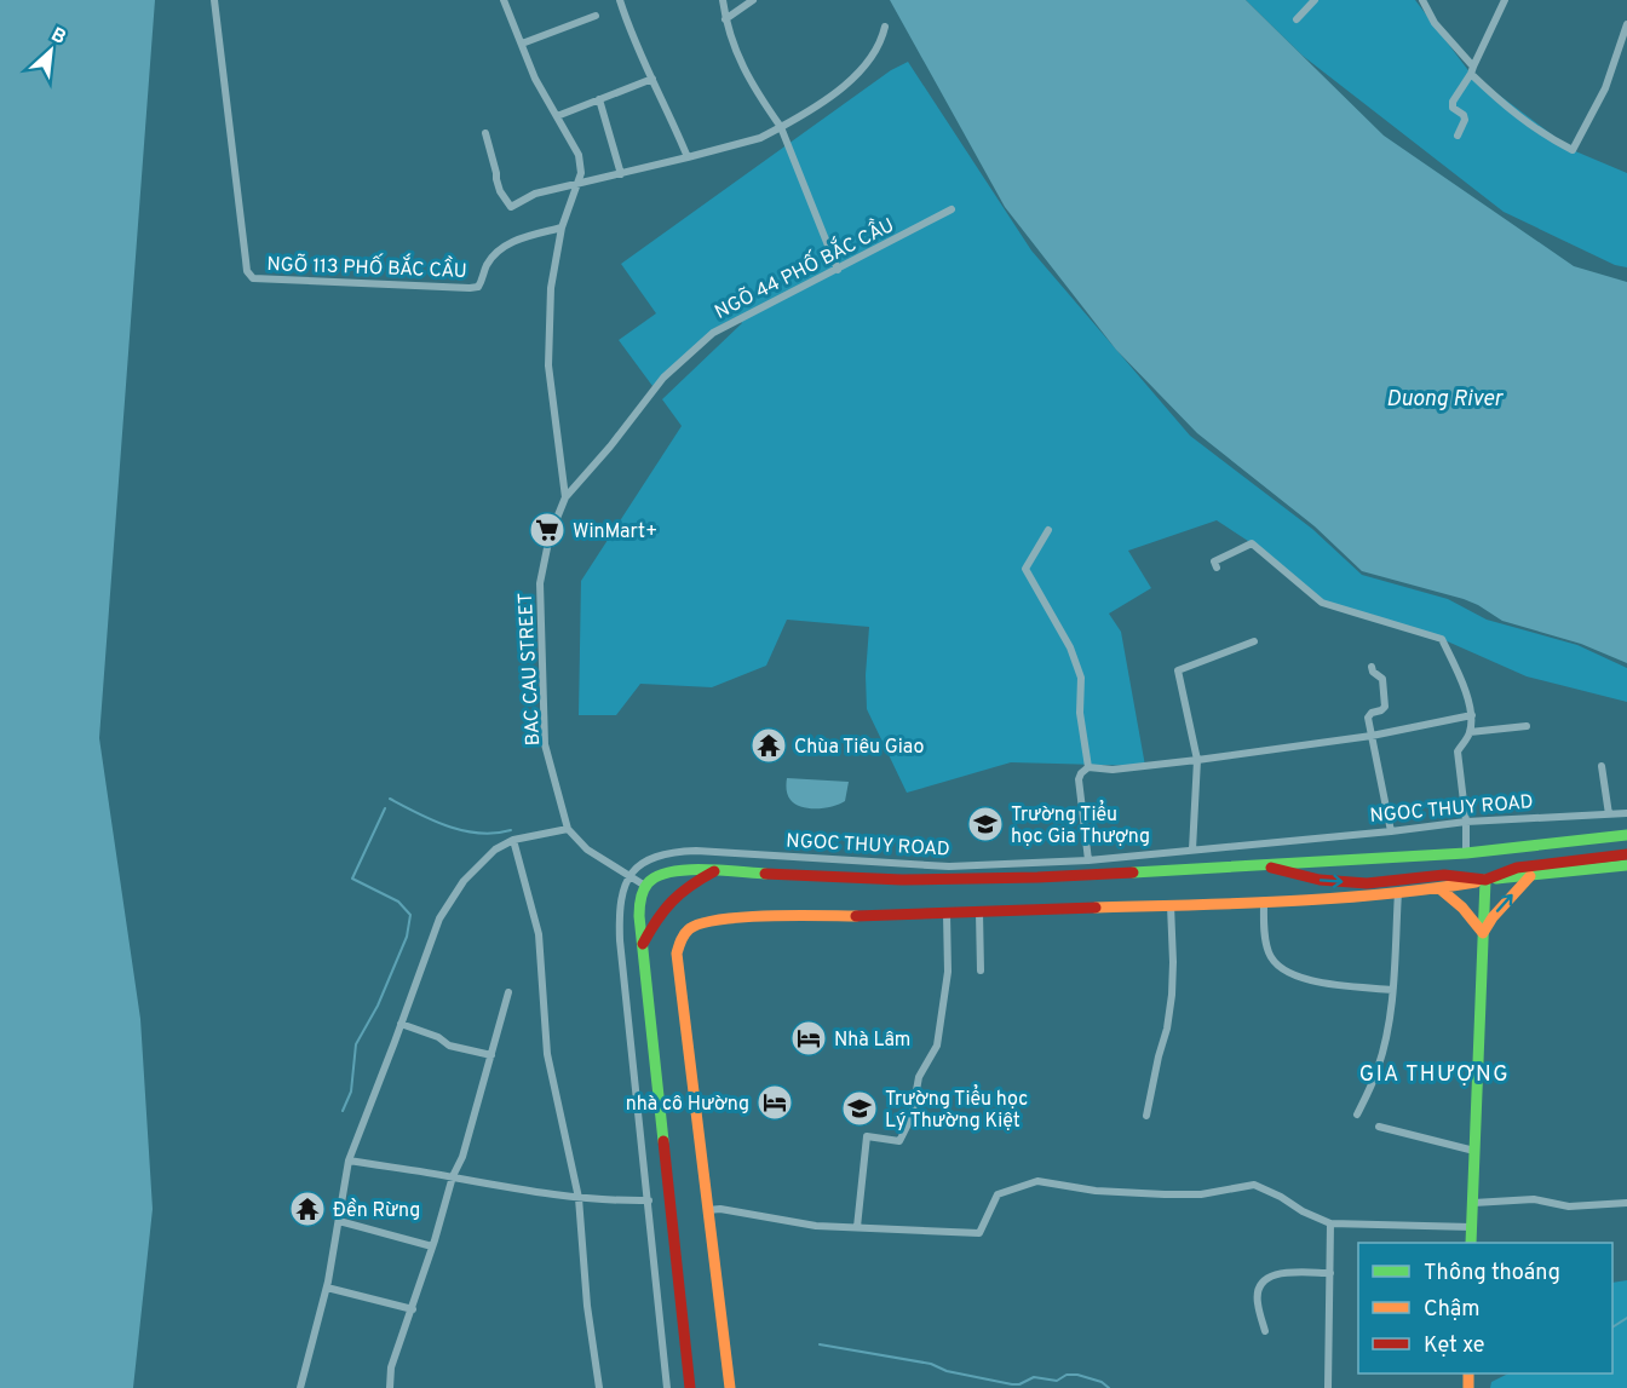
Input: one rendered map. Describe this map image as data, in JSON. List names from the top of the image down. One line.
{"streets":{"main road":["NGOC THUY ROAD"],"street":["NGÕ 113 PHỐ BẮC CẦU","NGÕ 44 PHỐ BẮC CẦU","BAC CAU STREET"]},"crossings":[["NGÕ 113 PHỐ BẮC CẦU","BAC CAU STREET"],["NGÕ 44 PHỐ BẮC CẦU","BAC CAU STREET"]],"districts":["GIA THƯỢNG"],"water":["Duong River"],"places":{"supermarket":["WinMart+"],"temple":["Chùa Tiêu Giao","Đền Rừng"],"school or university":["Trường Tiểu học Gia Thượng","Trường Tiểu học Lý Thường Kiệt"],"hotel":["Nhà Lâm","nhà cô Hường"]},"legend":["Thông thoáng","Chậm","Kẹt xe"],"north":"top right"}
